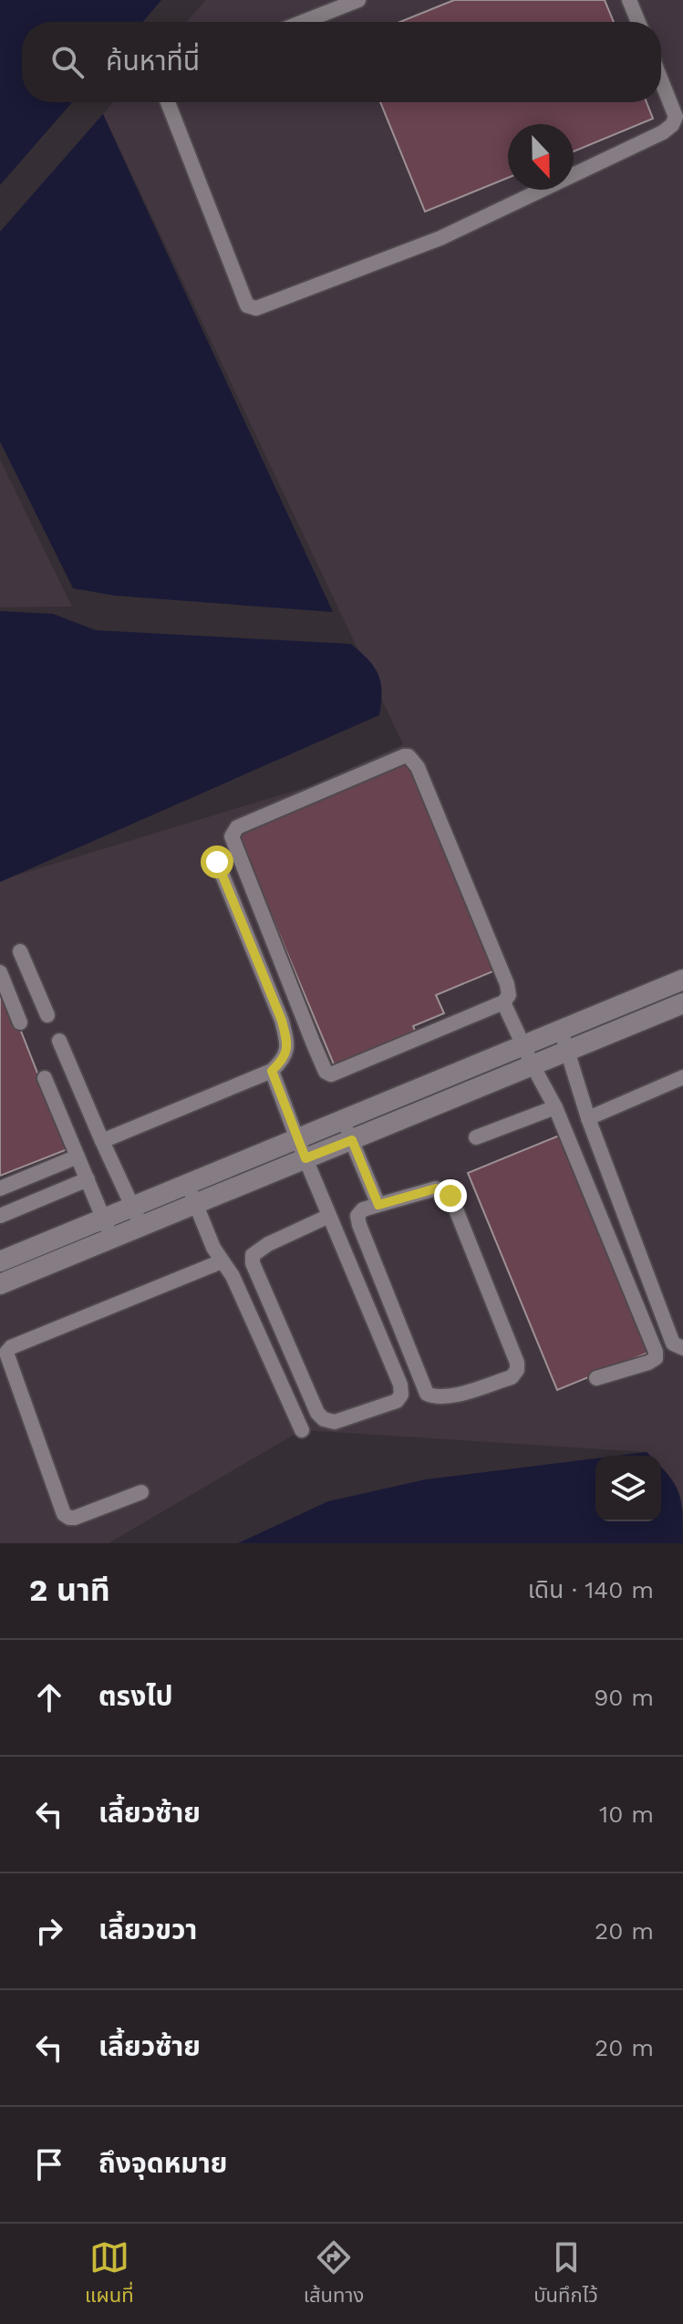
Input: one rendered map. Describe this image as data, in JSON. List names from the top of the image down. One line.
{"north":"bottom","page":{"search":"ค้นหาที่นี่","heading":["2 นาที","เดิน · 140 m"],"list":[["ตรงไป","90 m"],["เลี้ยวซ้าย","10 m"],["เลี้ยวขวา","20 m"],["เลี้ยวซ้าย","20 m"],"ถึงจุดหมาย"],"nav":["แผนที่","เส้นทาง","บันทึกไว้"]}}
